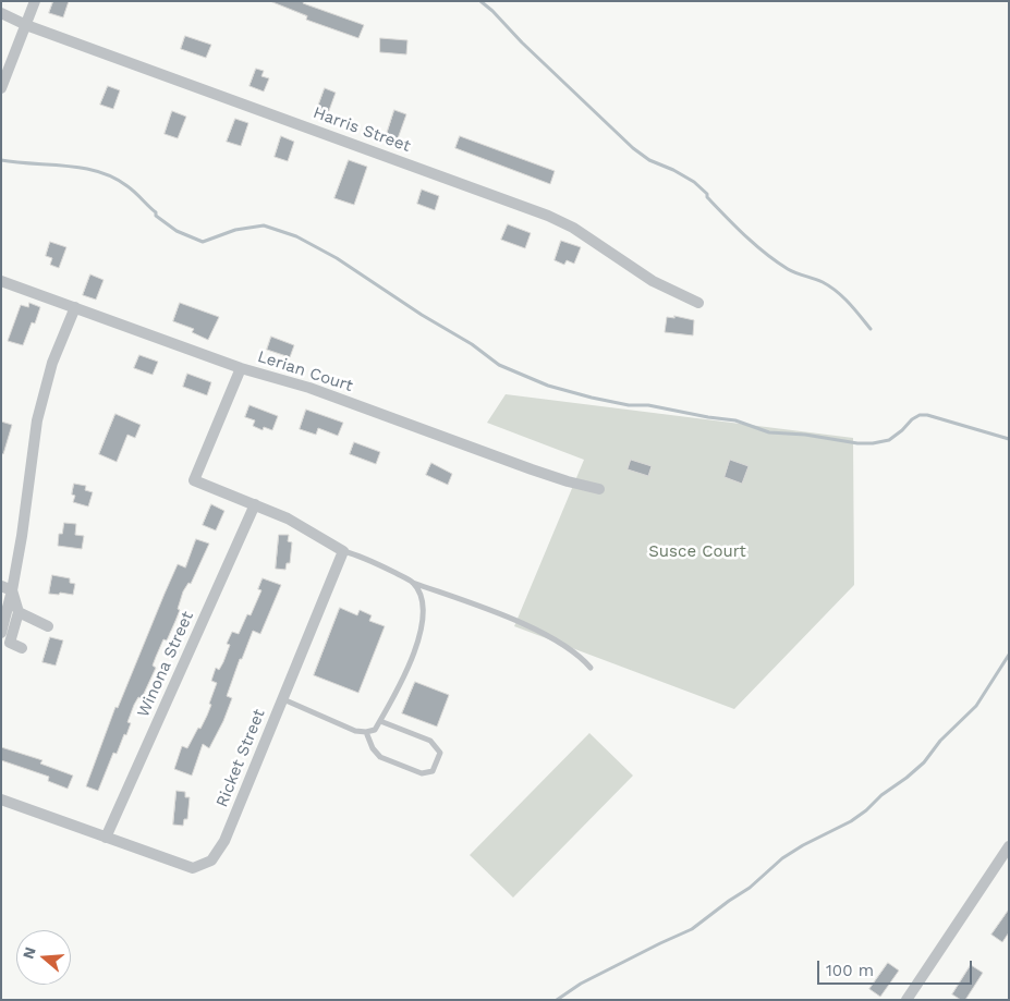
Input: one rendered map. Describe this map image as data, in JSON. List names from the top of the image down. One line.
{"streets":{"street":["Harris Street","Lerian Court","Winona Street","Ricket Street"]},"crossings":[["Winona Street","Ricket Street"]],"parks":["Susce Court"],"scale_bar":"100 m","north":"left"}
